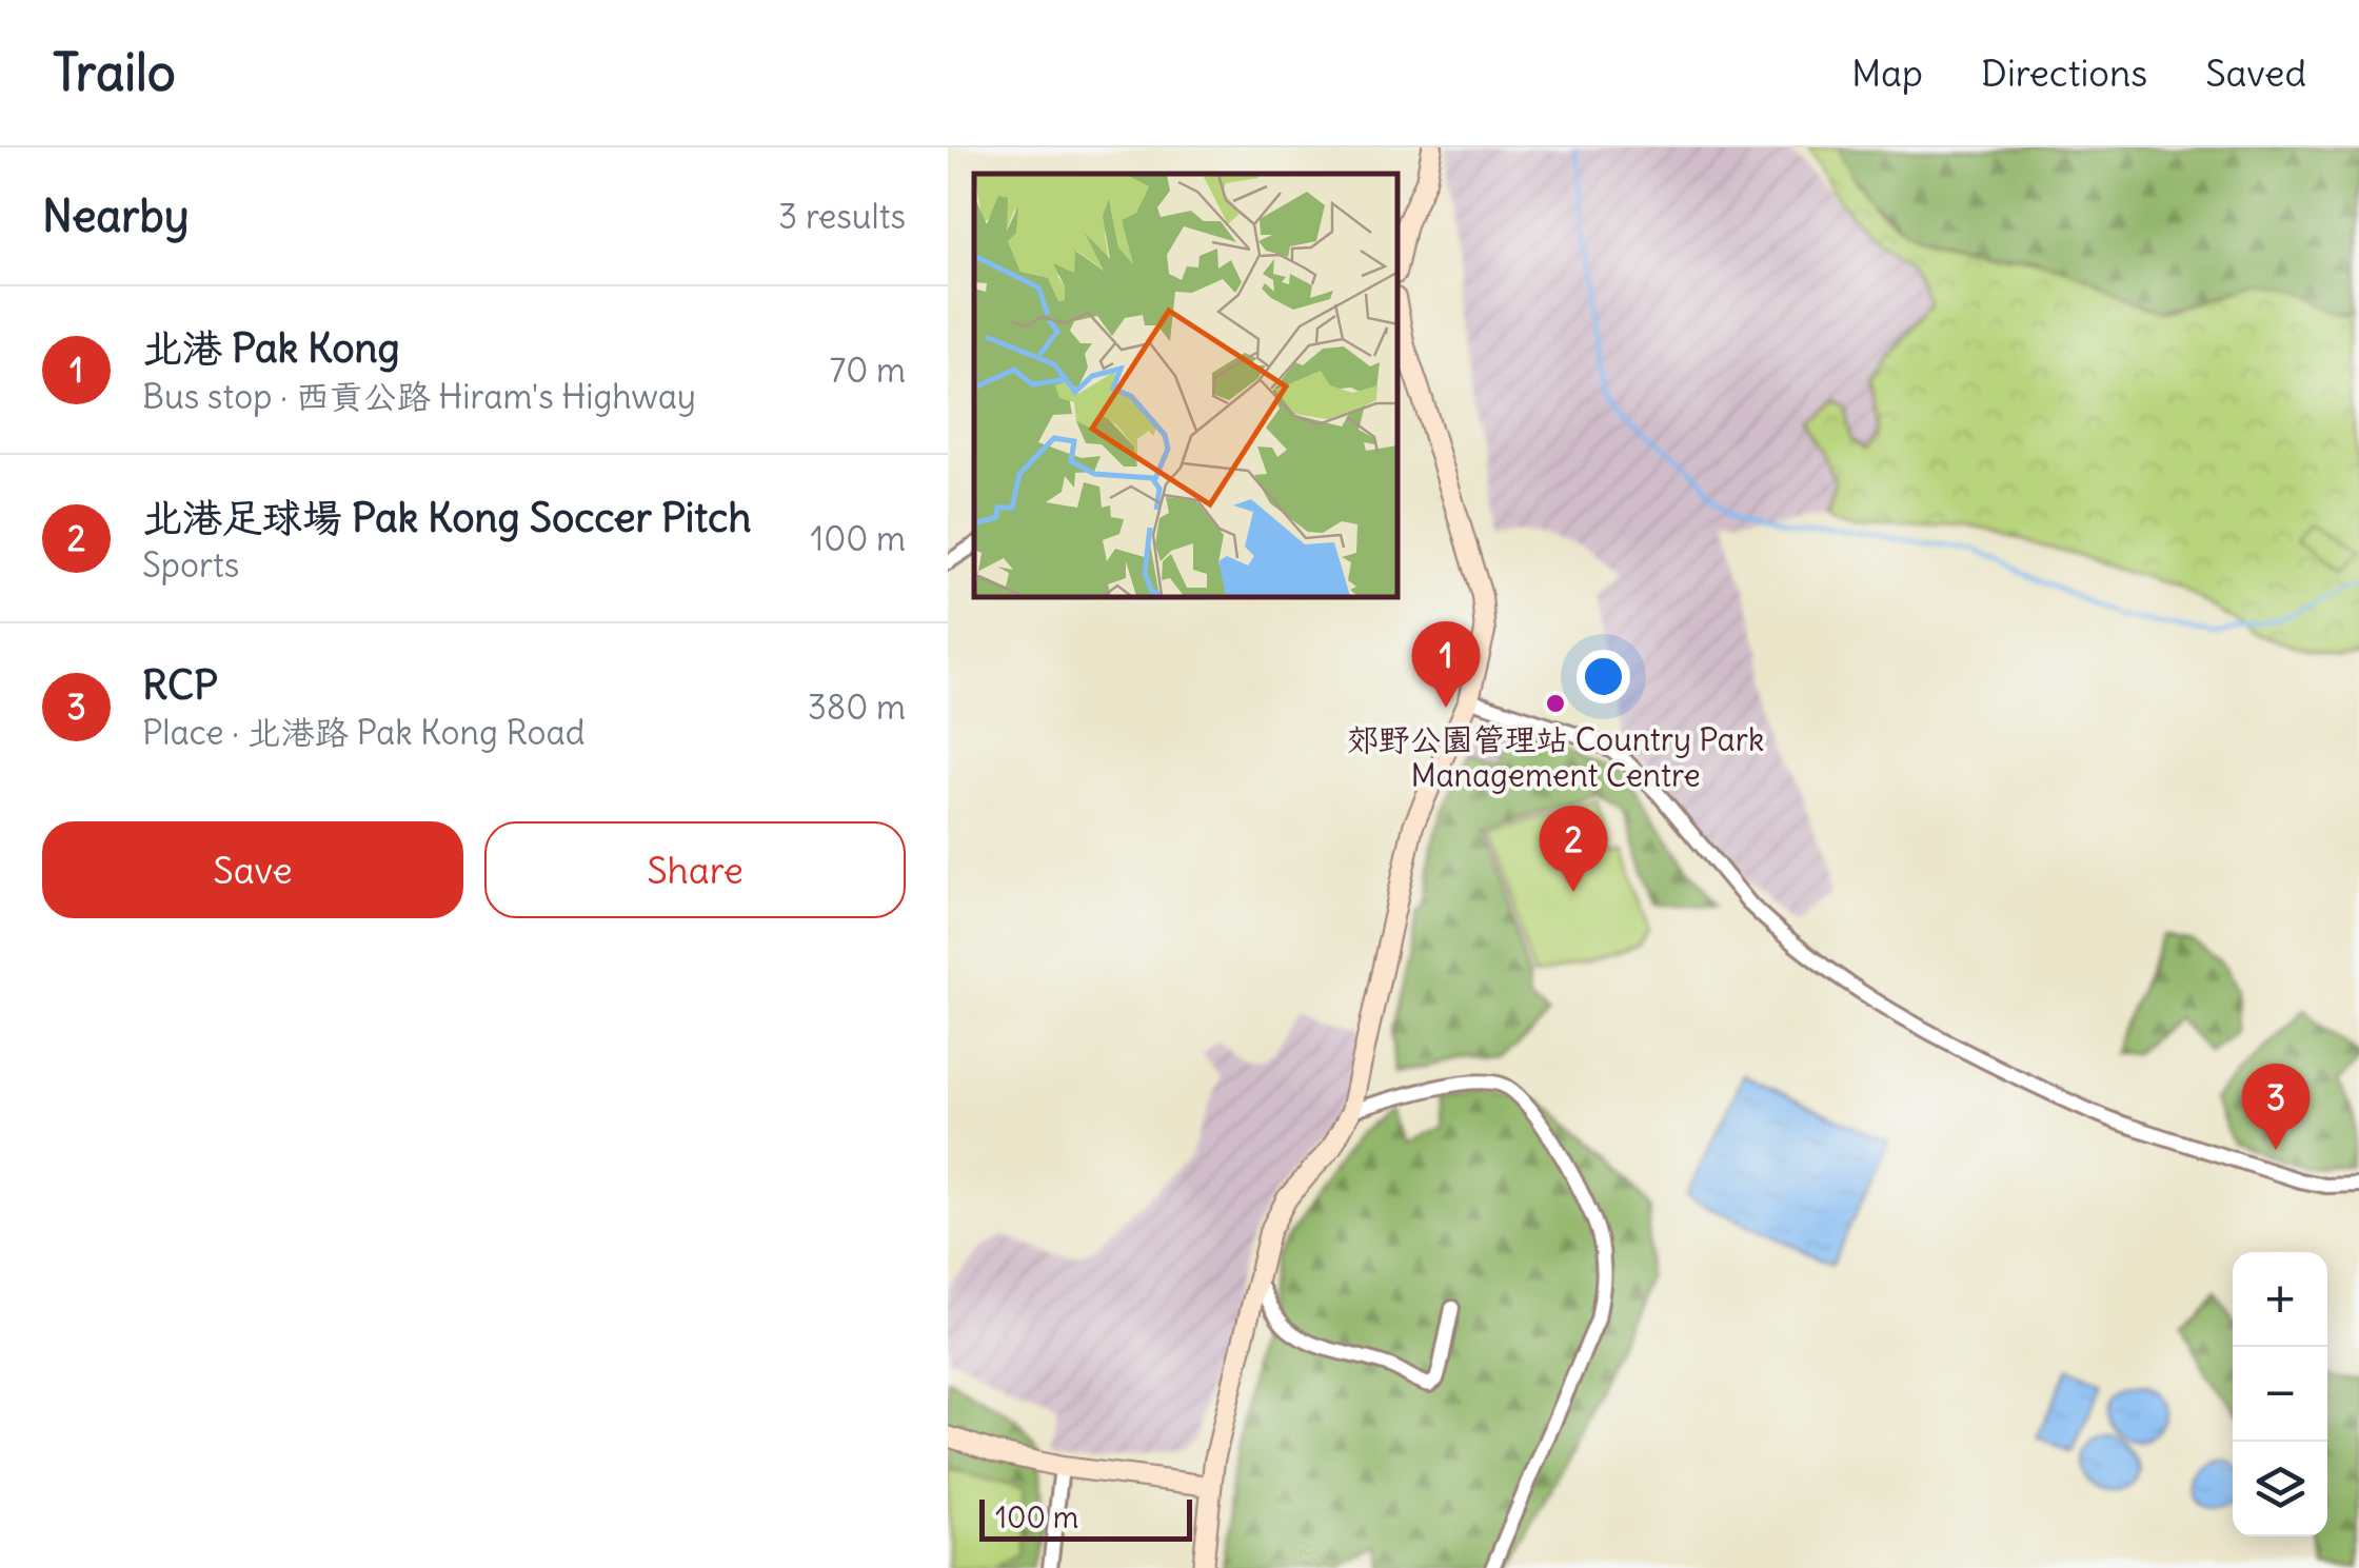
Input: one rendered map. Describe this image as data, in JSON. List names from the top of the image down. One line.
{"places":["郊野公園管理站 Country Park Management Centre"],"scale_bar":"100 m","page":{"header":"Trailo","nav":["Map","Directions","Saved"],"heading":["Nearby","3 results"],"list":[{"mark":"1","name":"北港 Pak Kong","note":"Bus stop · 西貢公路 Hiram's Highway","value":"70 m"},{"mark":"2","name":"北港足球場 Pak Kong Soccer Pitch","note":"Sports","value":"100 m"},{"mark":"3","name":"RCP","note":"Place · 北港路 Pak Kong Road","value":"380 m"}],"pins":["1","2","3"],"buttons":["Save","Share"],"map_buttons":["+","−"],"scale":"100 m"}}
